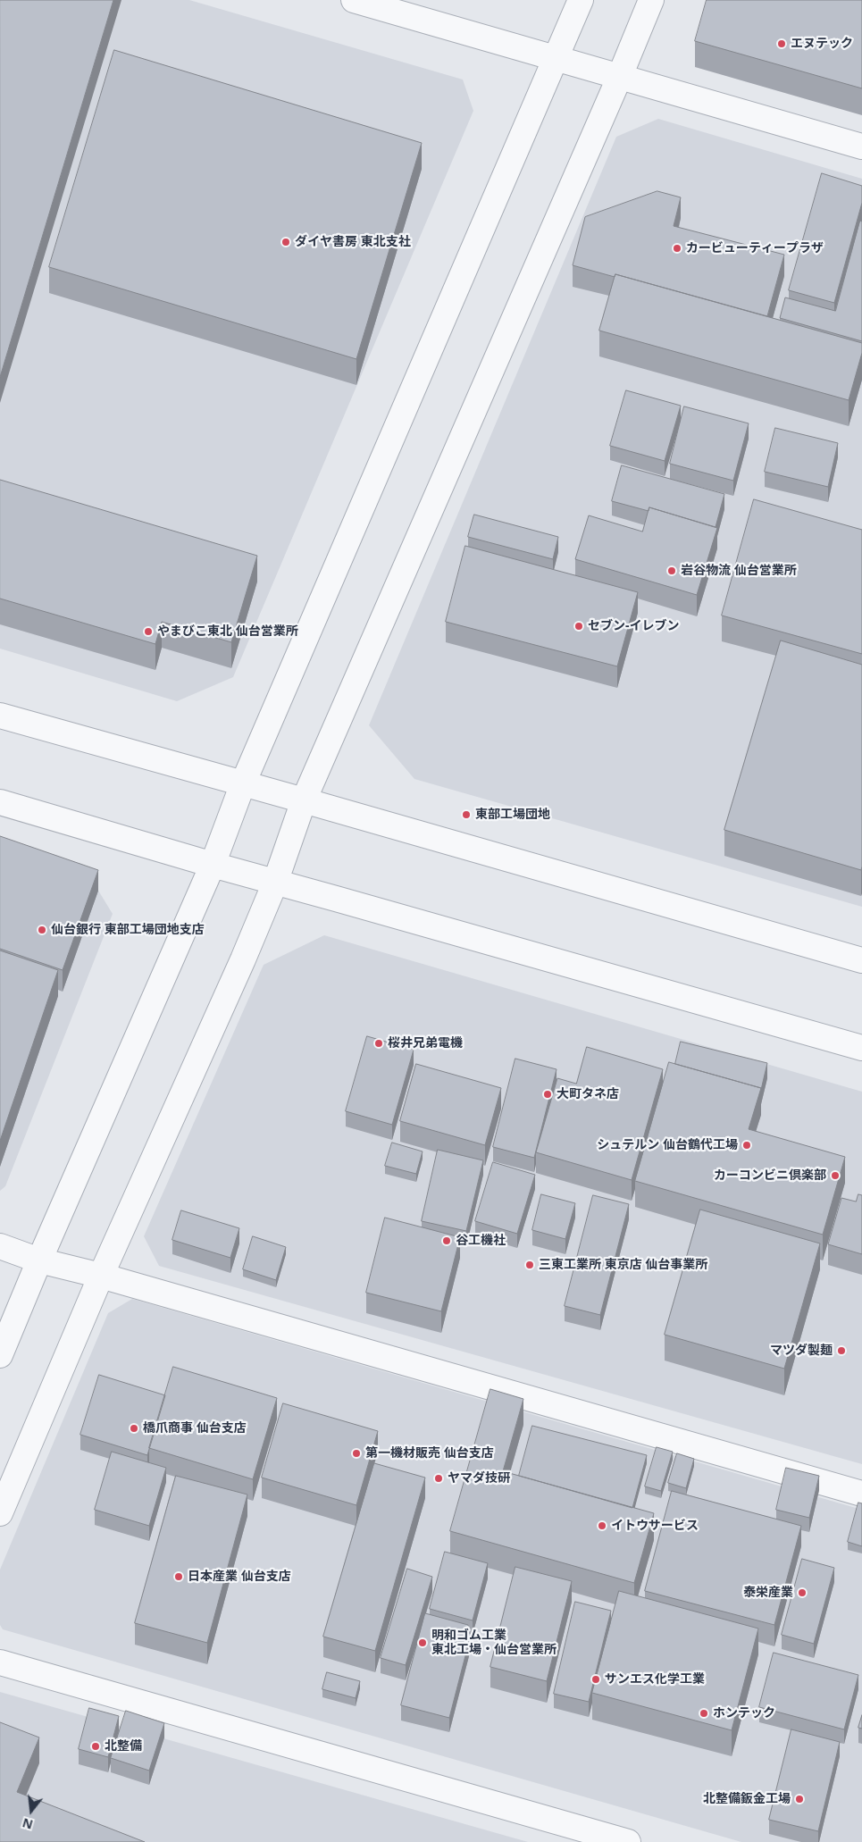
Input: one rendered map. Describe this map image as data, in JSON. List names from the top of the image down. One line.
{"places":["エヌテック","ダイヤ書房 東北支社","カービューティープラザ","岩谷物流 仙台営業所","セブン-イレブン","やまびこ東北 仙台営業所","東部工場団地","仙台銀行 東部工場団地支店","桜井兄弟電機","大町タネ店","シュテルン 仙台鶴代工場","カーコンビニ倶楽部","谷工機社","三東工業所 東京店 仙台事業所","マツダ製麺","橋爪商事 仙台支店","第一機材販売 仙台支店","ヤマダ技研","イトウサービス","日本産業 仙台支店","泰栄産業","明和ゴム工業 東北工場・仙台営業所","サンエス化学工業","ホンテック","北整備","北整備鈑金工場"],"north":"bottom"}
